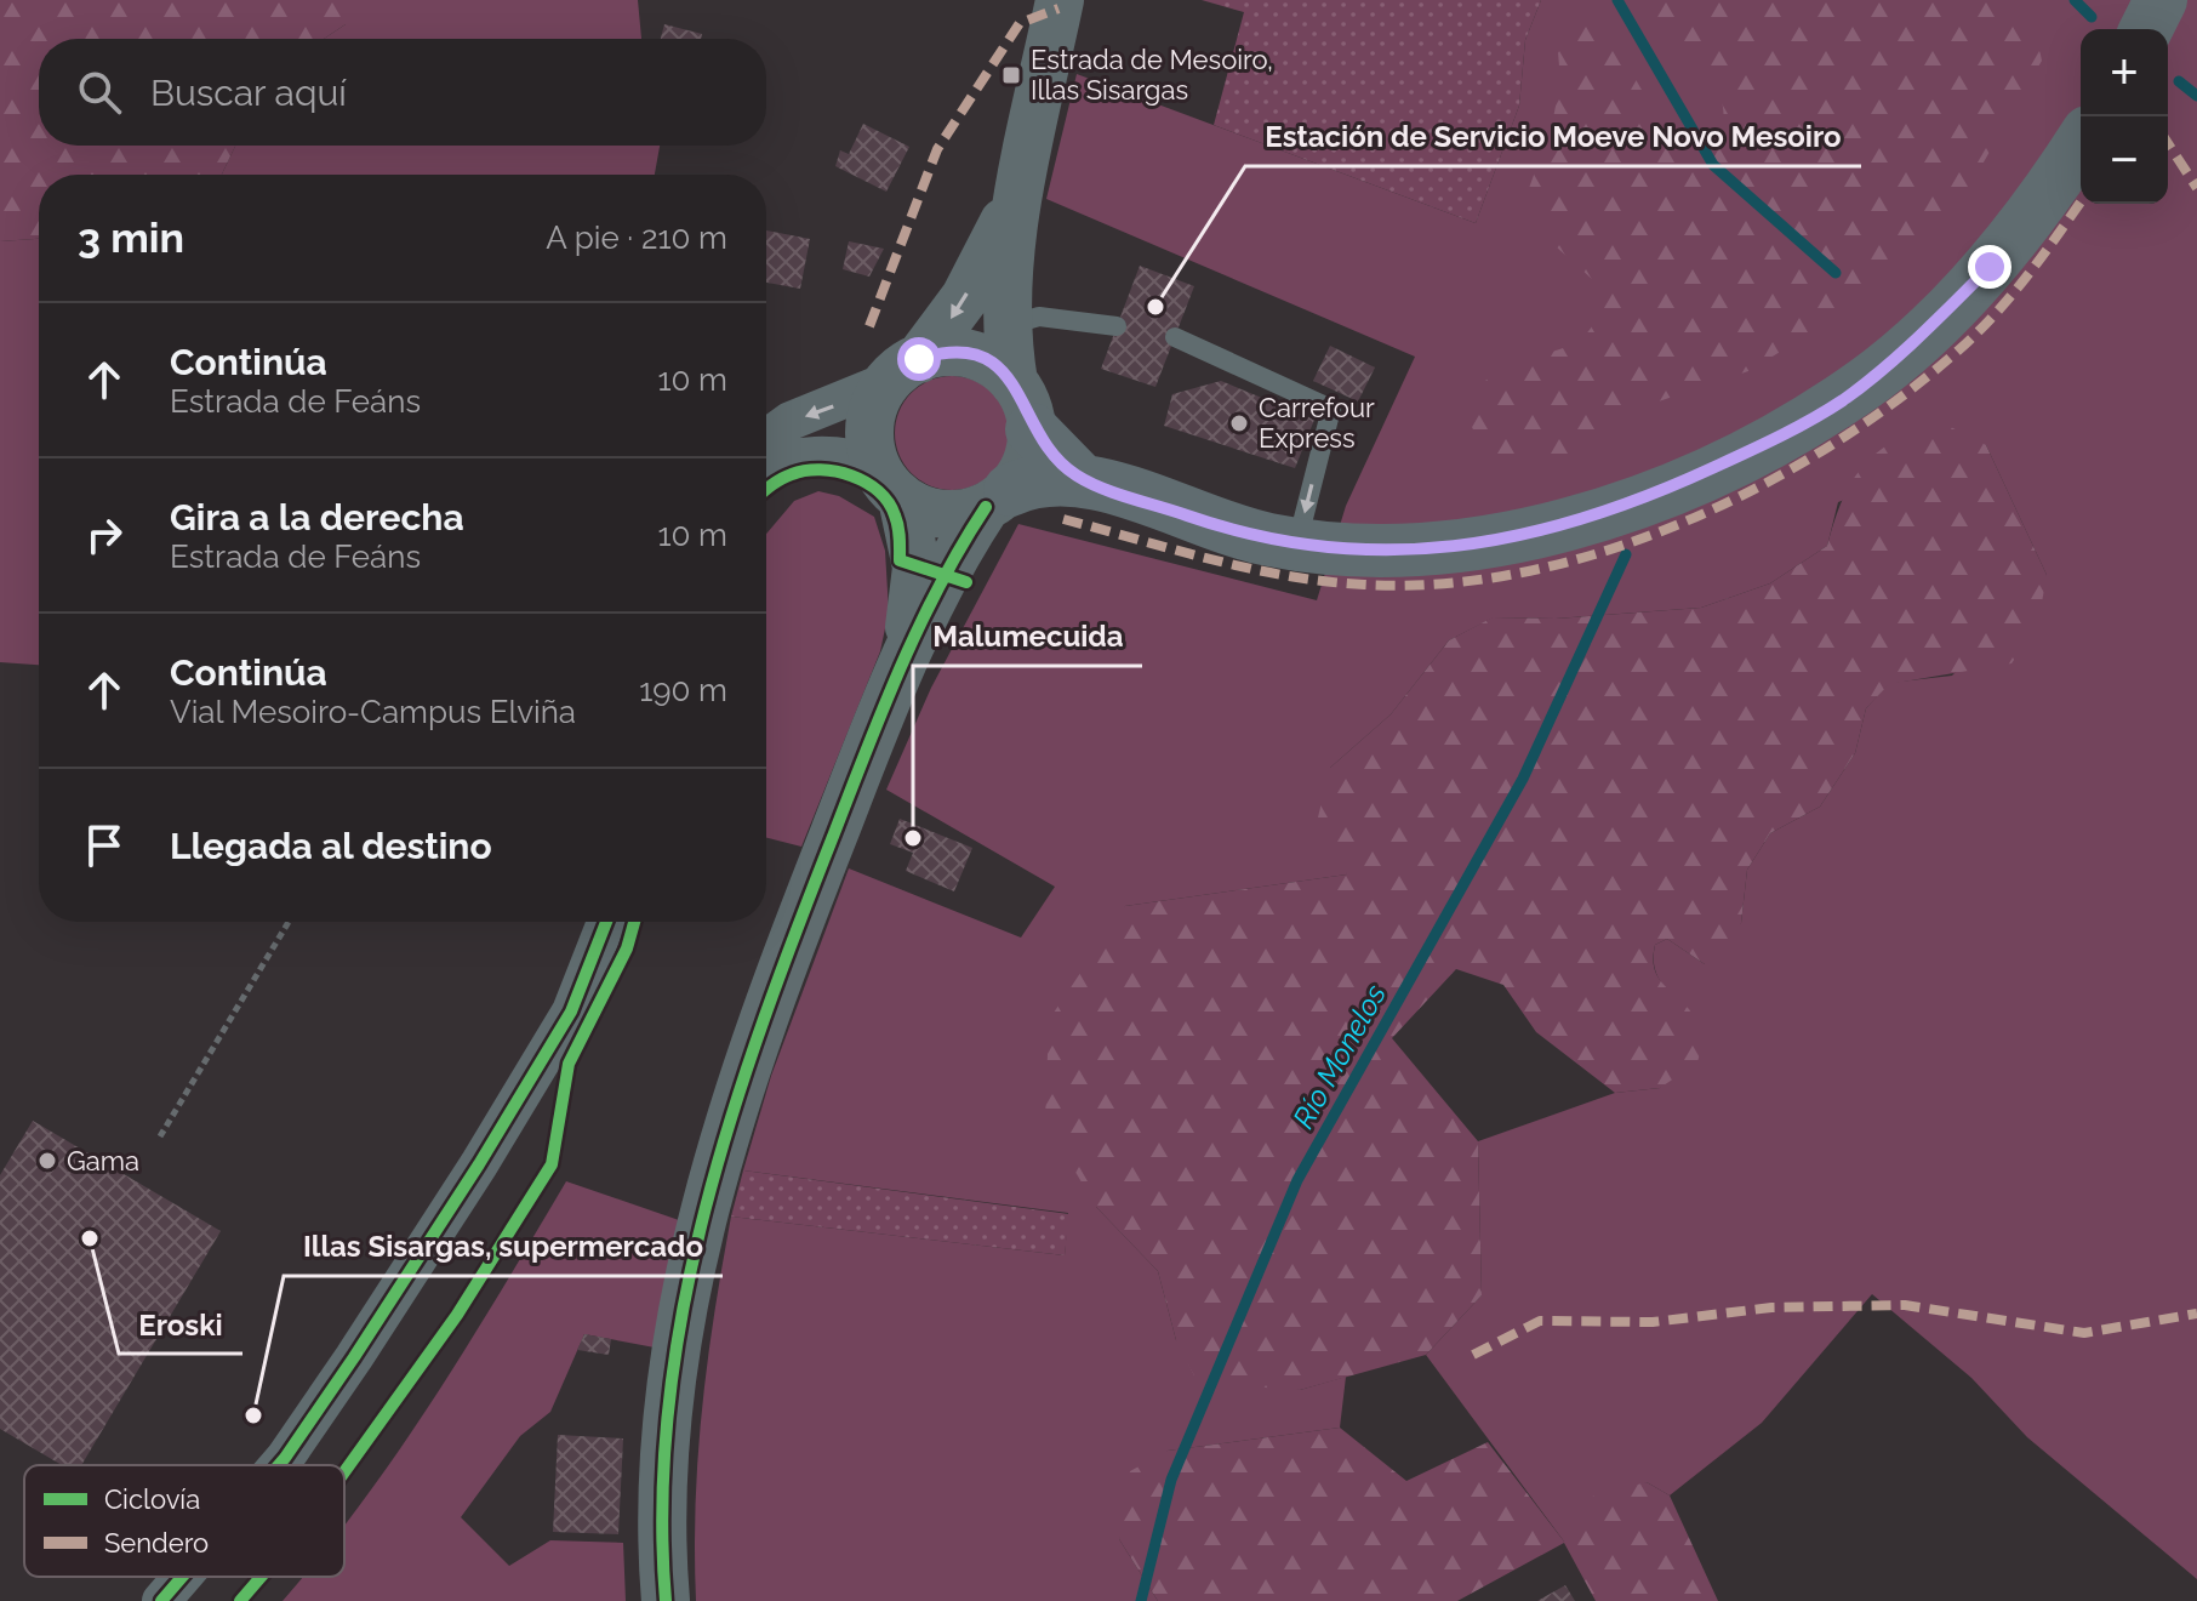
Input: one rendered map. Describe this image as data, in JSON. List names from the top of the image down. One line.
{"water":["Río Monelos"],"places":{"transit":["Estrada de Mesoiro, Illas Sisargas"],"other":["Estación de Servicio Moeve Novo Mesoiro","Carrefour Express","Malumecuida","Gama","Eroski","Illas Sisargas, supermercado"]},"legend":["Ciclovía","Sendero"],"page":{"map_buttons":["+","−"],"search":"Buscar aquí","heading":["3 min","A pie · 210 m"],"list":[["Continúa","Estrada de Feáns","10 m"],["Gira a la derecha","Estrada de Feáns","10 m"],["Continúa","Vial Mesoiro-Campus Elviña","190 m"],"Llegada al destino"]}}
